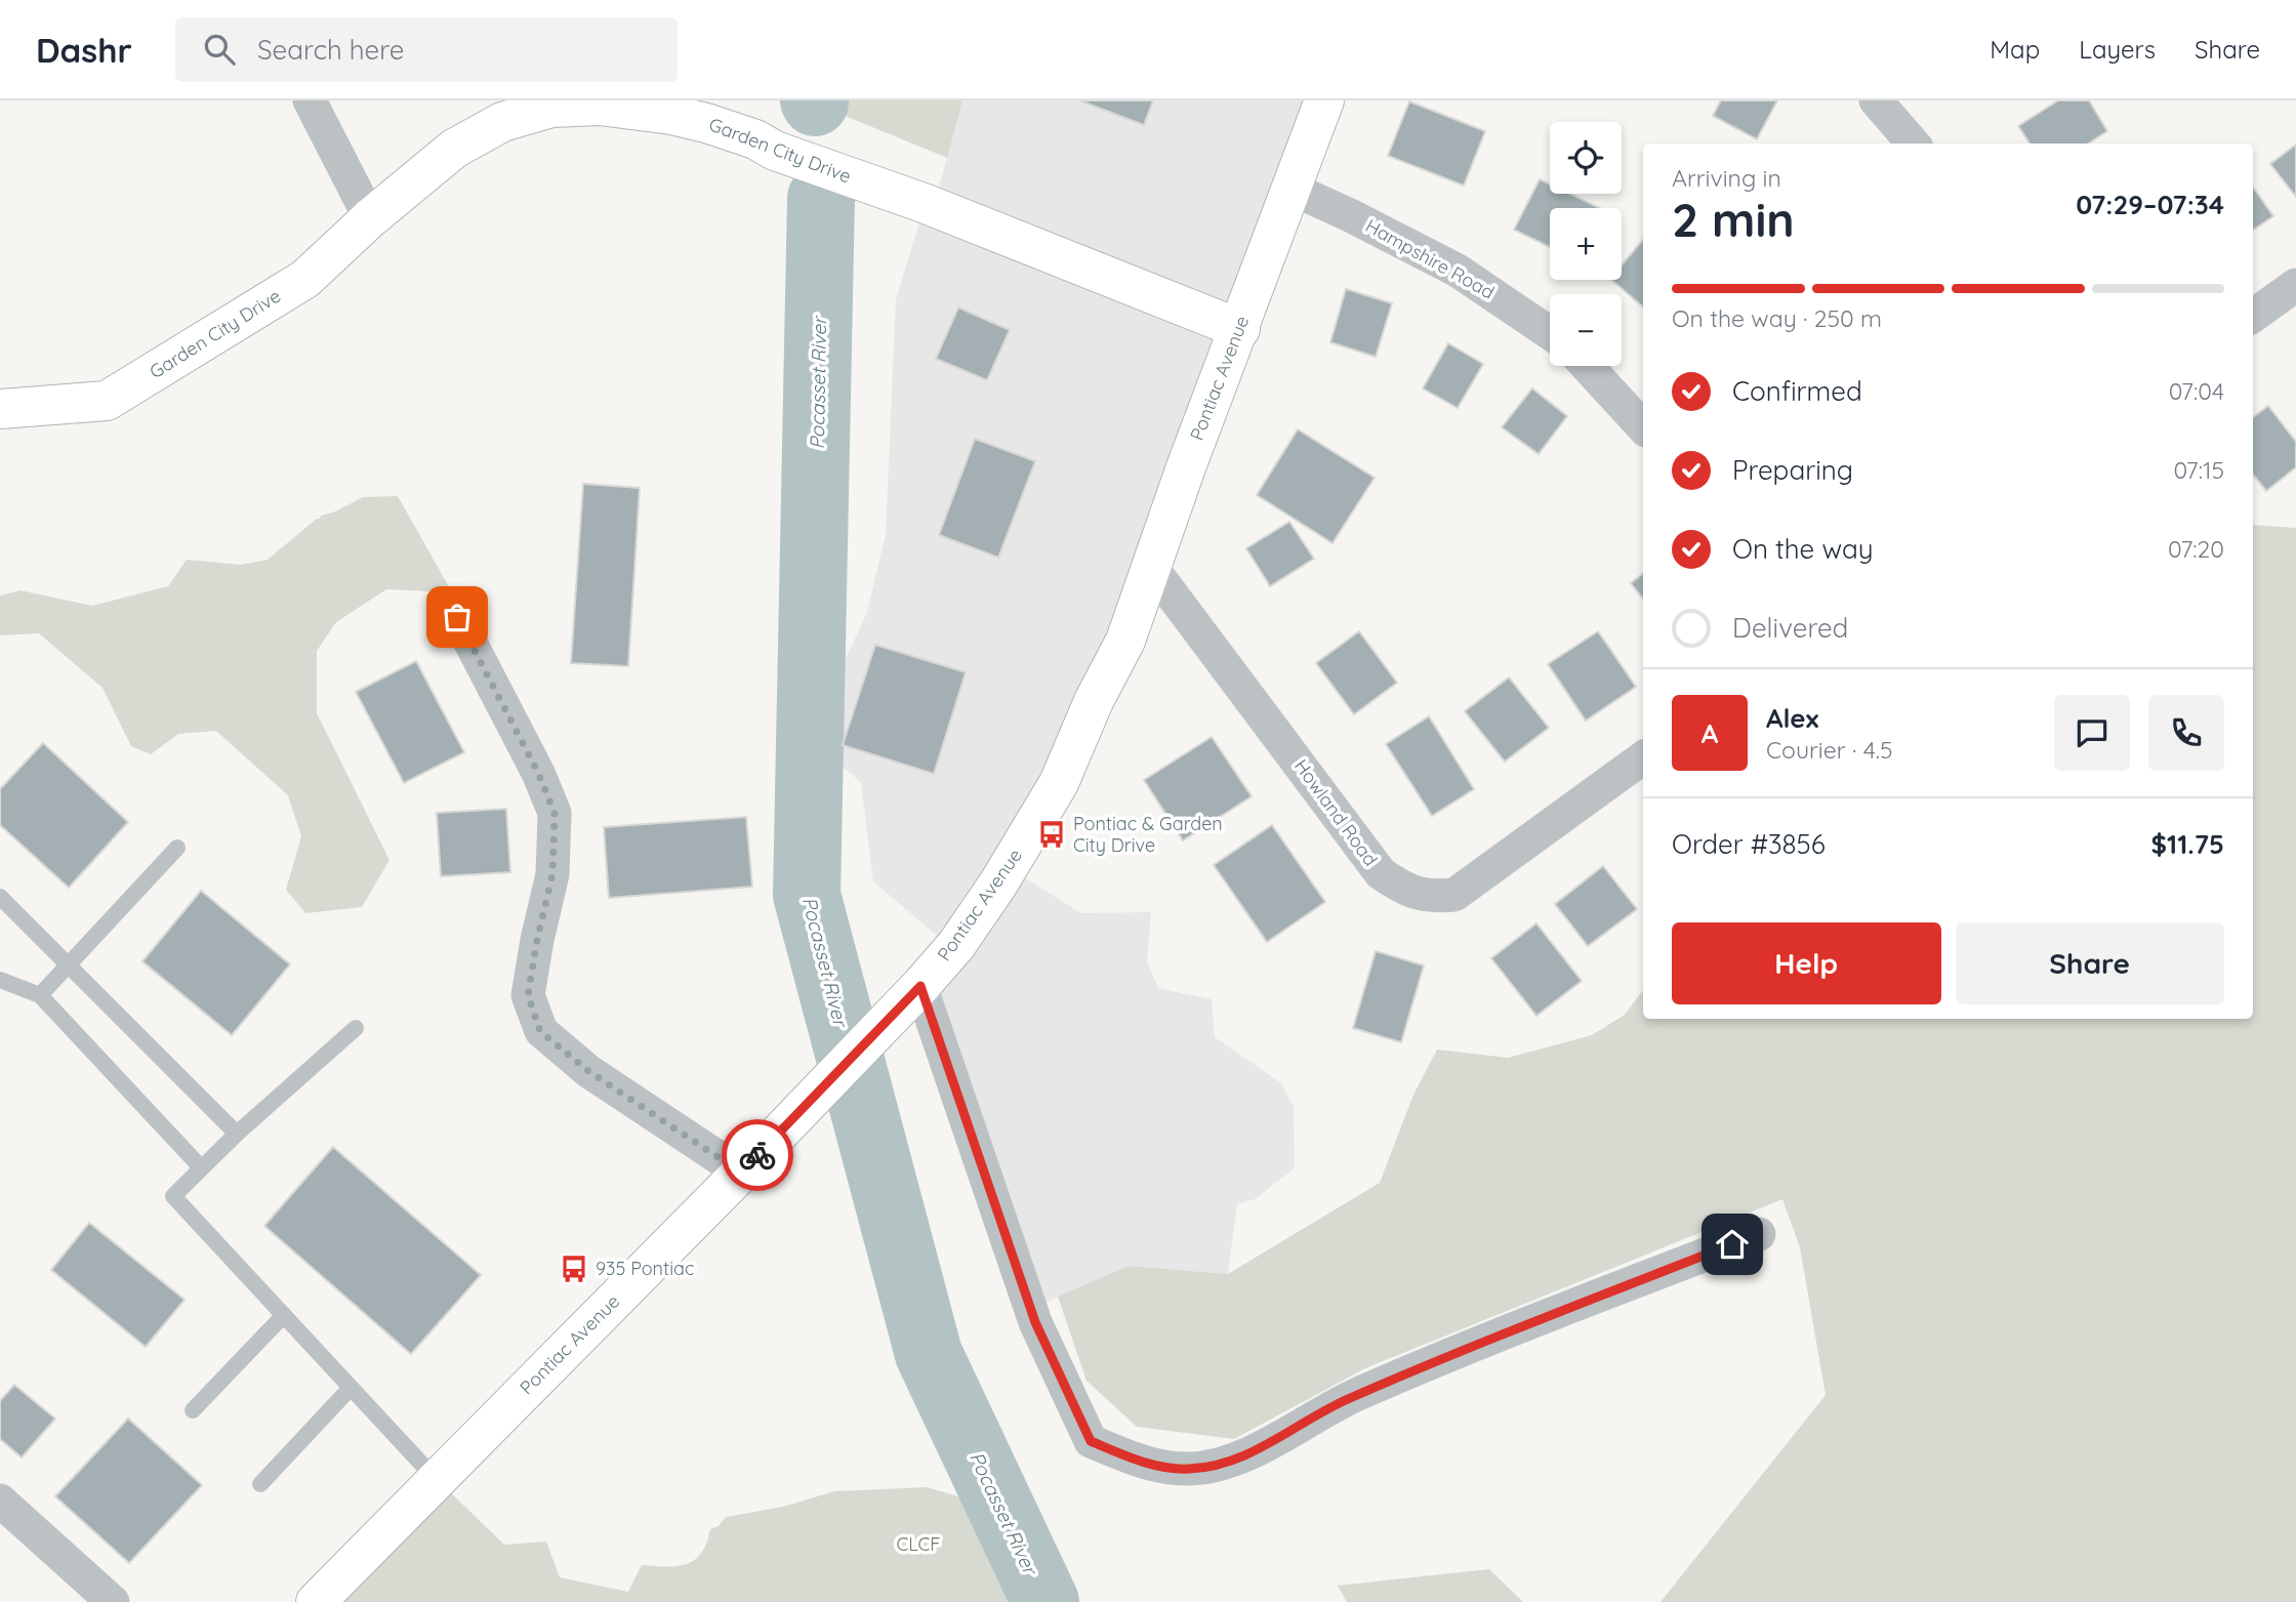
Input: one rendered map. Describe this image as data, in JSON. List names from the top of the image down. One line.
{"streets":{"main road":["Garden City Drive","Pontiac Avenue"],"street":["Hampshire Road","Howland Road"]},"crossings":[["Garden City Drive","Pontiac Avenue"],["Hampshire Road","Pontiac Avenue"],["Pontiac Avenue","Howland Road"]],"water":["Pocasset River"],"parks":["CLCF"],"places":{"bus stop":["Pontiac & Garden City Drive","935 Pontiac"]},"page":{"header":"Dashr","search":"Search here","nav":["Map","Layers","Share"],"map_buttons":["+","−"],"heading":["2 min","Arriving in","07:29–07:34"],"panel":["Alex","Courier · 4.5","Order #3856","$11.75"],"bar":"On the way · 250 m","list":[["Confirmed","07:04"],["Preparing","07:15"],["On the way","07:20"],"Delivered"],"round":"A","buttons":["Help","Share"]}}
